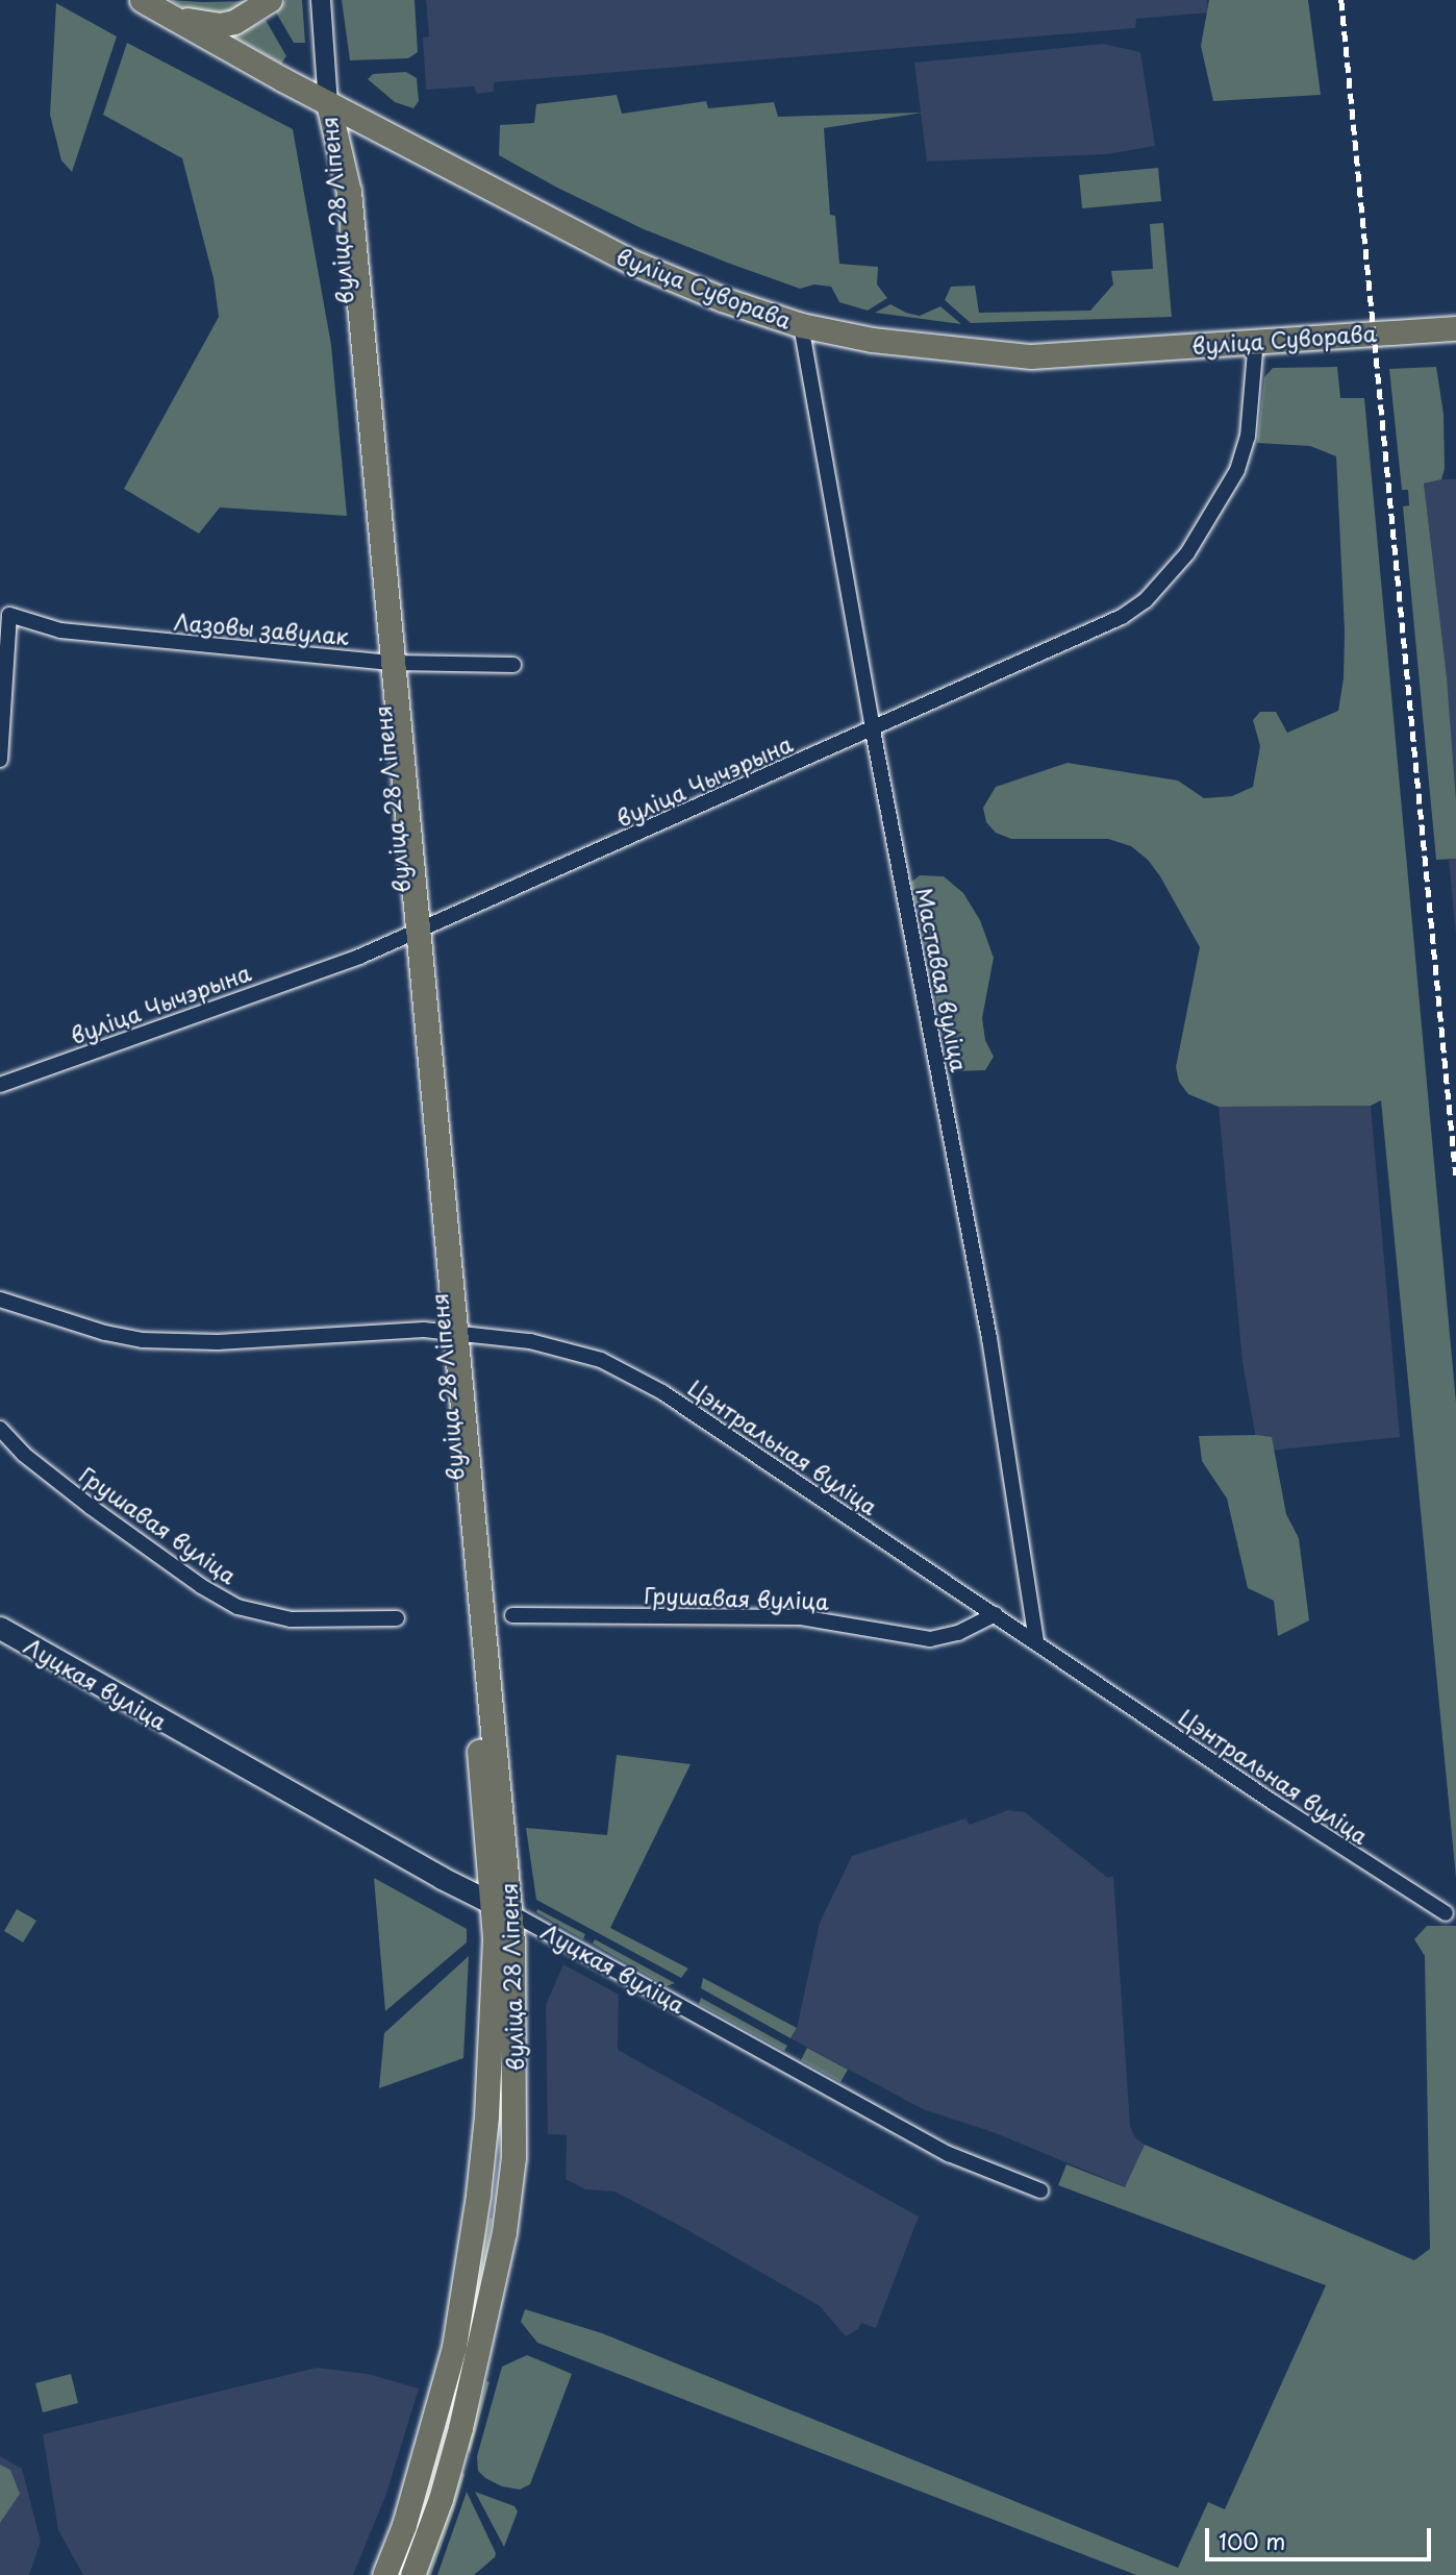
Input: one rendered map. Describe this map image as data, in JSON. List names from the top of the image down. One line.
{"streets":{"main road":["вуліца 28 Ліпеня","вуліца Суворава","Луцкая вуліца"],"street":["Лазовы завулак","вуліца Чычэрына","Маставая вуліца","Цэнтральная вуліца","Грушавая вуліца"]},"crossings":[["вуліца 28 Ліпеня","вуліца Суворава"],["вуліца 28 Ліпеня","Лазовы завулак"],["вуліца 28 Ліпеня","вуліца Чычэрына"],["вуліца 28 Ліпеня","Цэнтральная вуліца"],["вуліца 28 Ліпеня","Луцкая вуліца"],["вуліца Суворава","вуліца Чычэрына"],["вуліца Суворава","Маставая вуліца"],["вуліца Чычэрына","Маставая вуліца"],["Маставая вуліца","Цэнтральная вуліца"],["Цэнтральная вуліца","Грушавая вуліца"]],"scale_bar":"100 m"}
